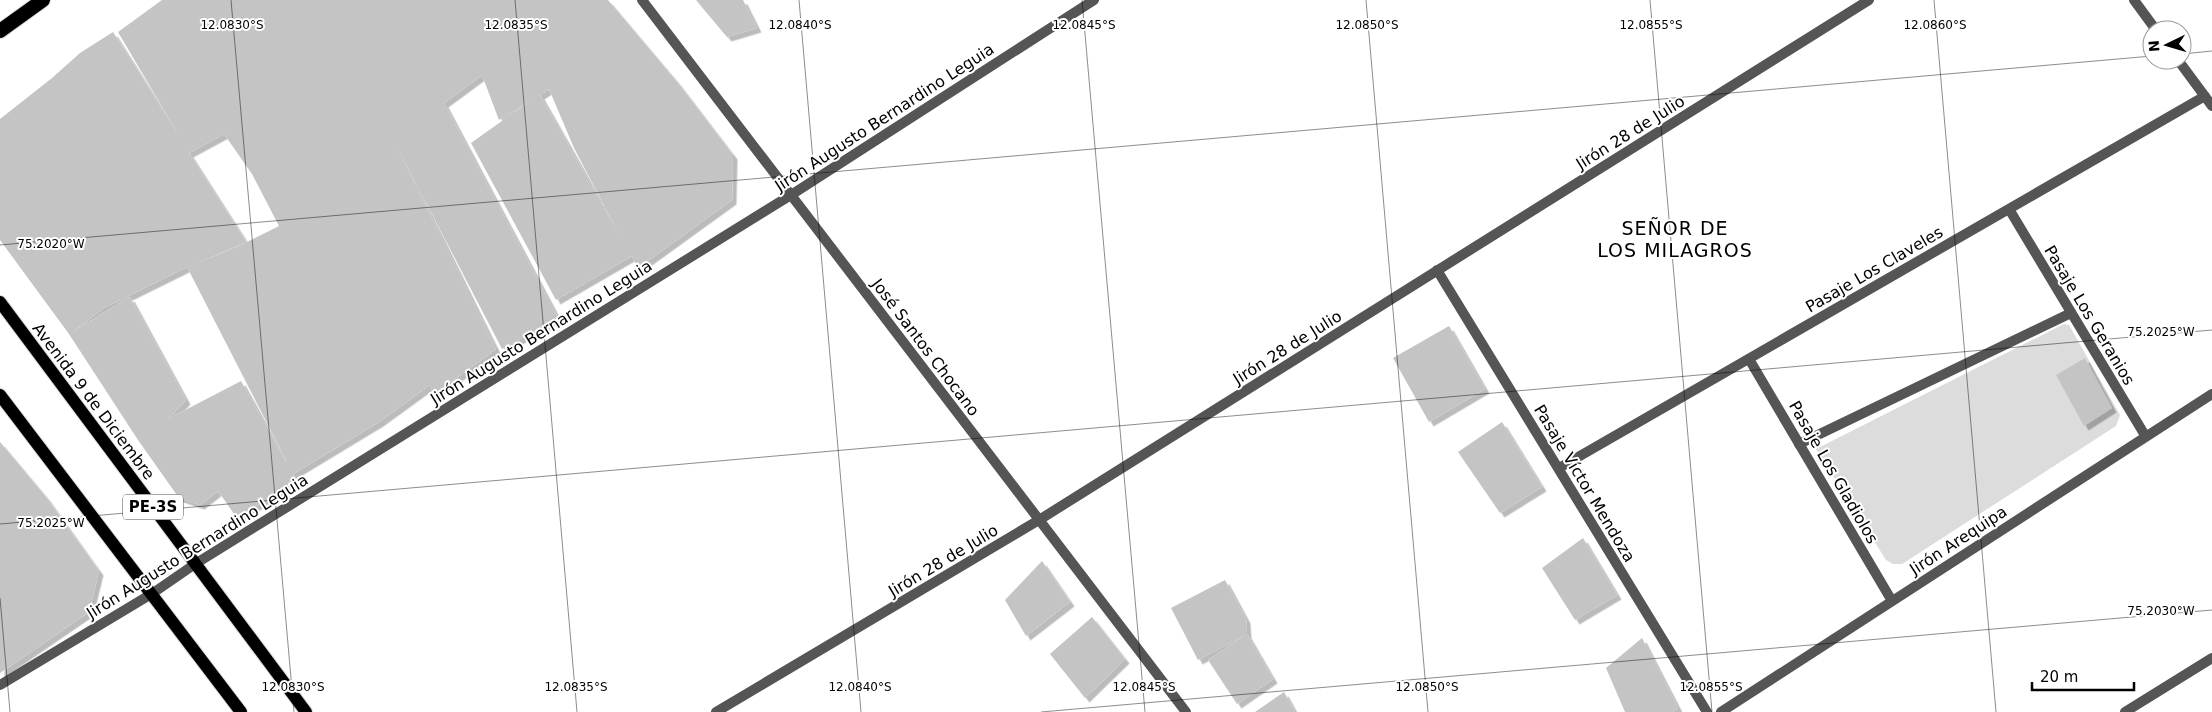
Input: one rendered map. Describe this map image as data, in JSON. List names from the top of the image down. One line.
{"streets":{"main road":["Avenida 9 de Diciembre","PE-3S"],"street":["Jirón Augusto Bernardino Leguia","Jirón 28 de Julio","Pasaje Los Claveles","Pasaje Los Geranios","José Santos Chocano","Pasaje Los Gladiolos","Pasaje Víctor Mendoza","Jirón Arequipa"]},"crossings":[["Jirón Augusto Bernardino Leguia","José Santos Chocano"],["Jirón Augusto Bernardino Leguia","Avenida 9 de Diciembre"],["Jirón Augusto Bernardino Leguia","PE-3S"],["Jirón 28 de Julio","José Santos Chocano"],["Jirón 28 de Julio","Pasaje Víctor Mendoza"],["Pasaje Los Claveles","Pasaje Los Geranios"],["Pasaje Los Claveles","Pasaje Los Gladiolos"],["Pasaje Los Claveles","Pasaje Víctor Mendoza"],["Pasaje Los Geranios","Jirón Arequipa"],["Pasaje Los Gladiolos","Jirón Arequipa"]],"districts":["SEÑOR DE LOS MILAGROS"],"scale_bar":"20 m","north":"left","coordinates":["12.0830°S","12.0835°S","12.0840°S","12.0845°S","12.0850°S","12.0855°S","12.0860°S","75.2020°W","75.2025°W","75.2030°W"]}
